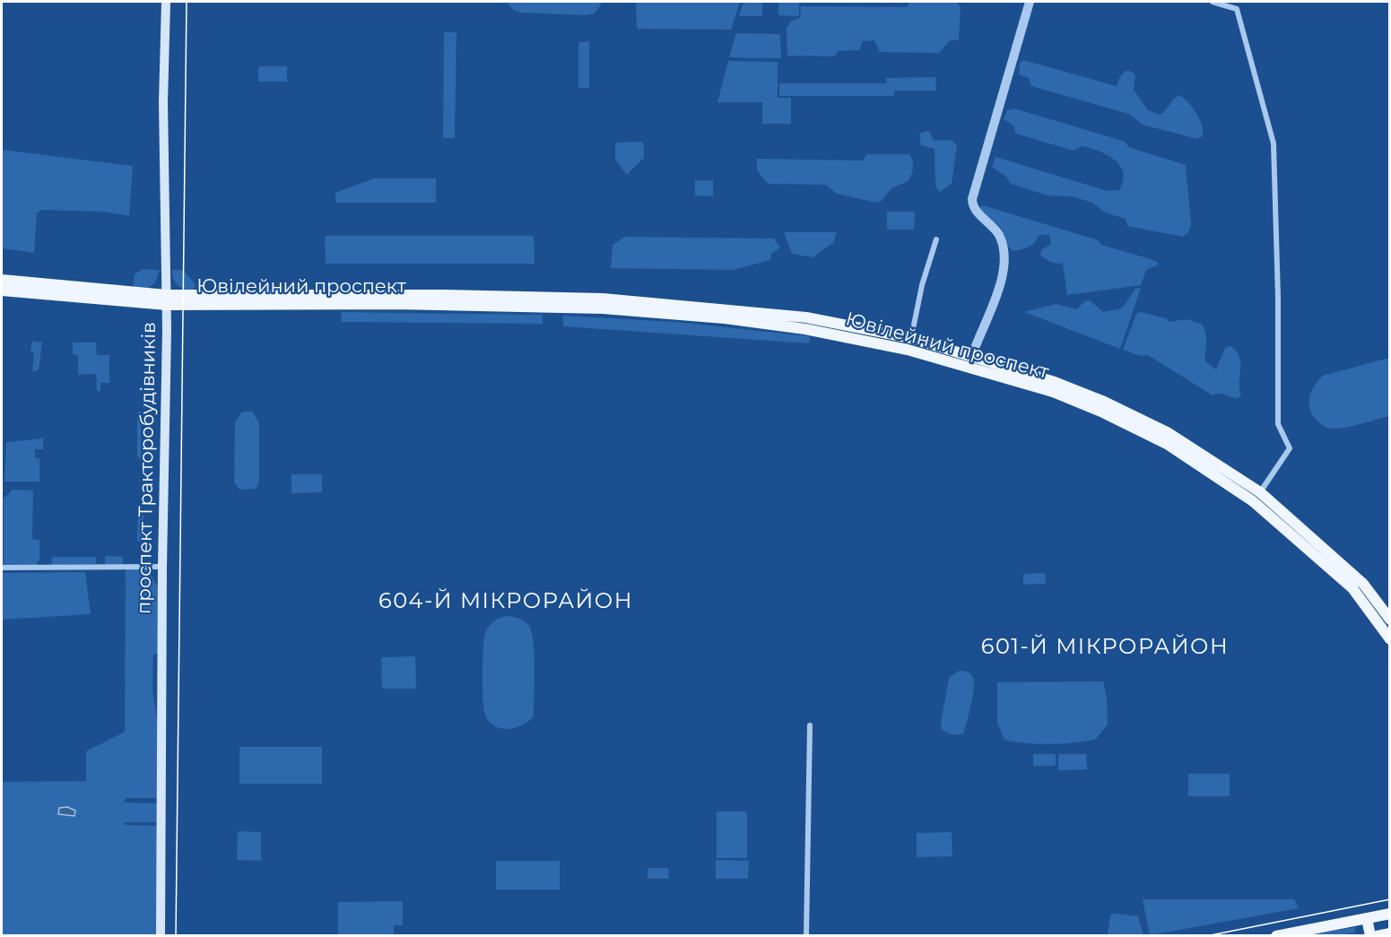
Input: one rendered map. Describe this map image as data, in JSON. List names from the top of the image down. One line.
{"streets":{"main road":["Ювілейний проспект","проспект Тракторобудівників"]},"crossings":[["Ювілейний проспект","проспект Тракторобудівників"]],"districts":["604-Й МІКРОРАЙОН","601-Й МІКРОРАЙОН"]}
